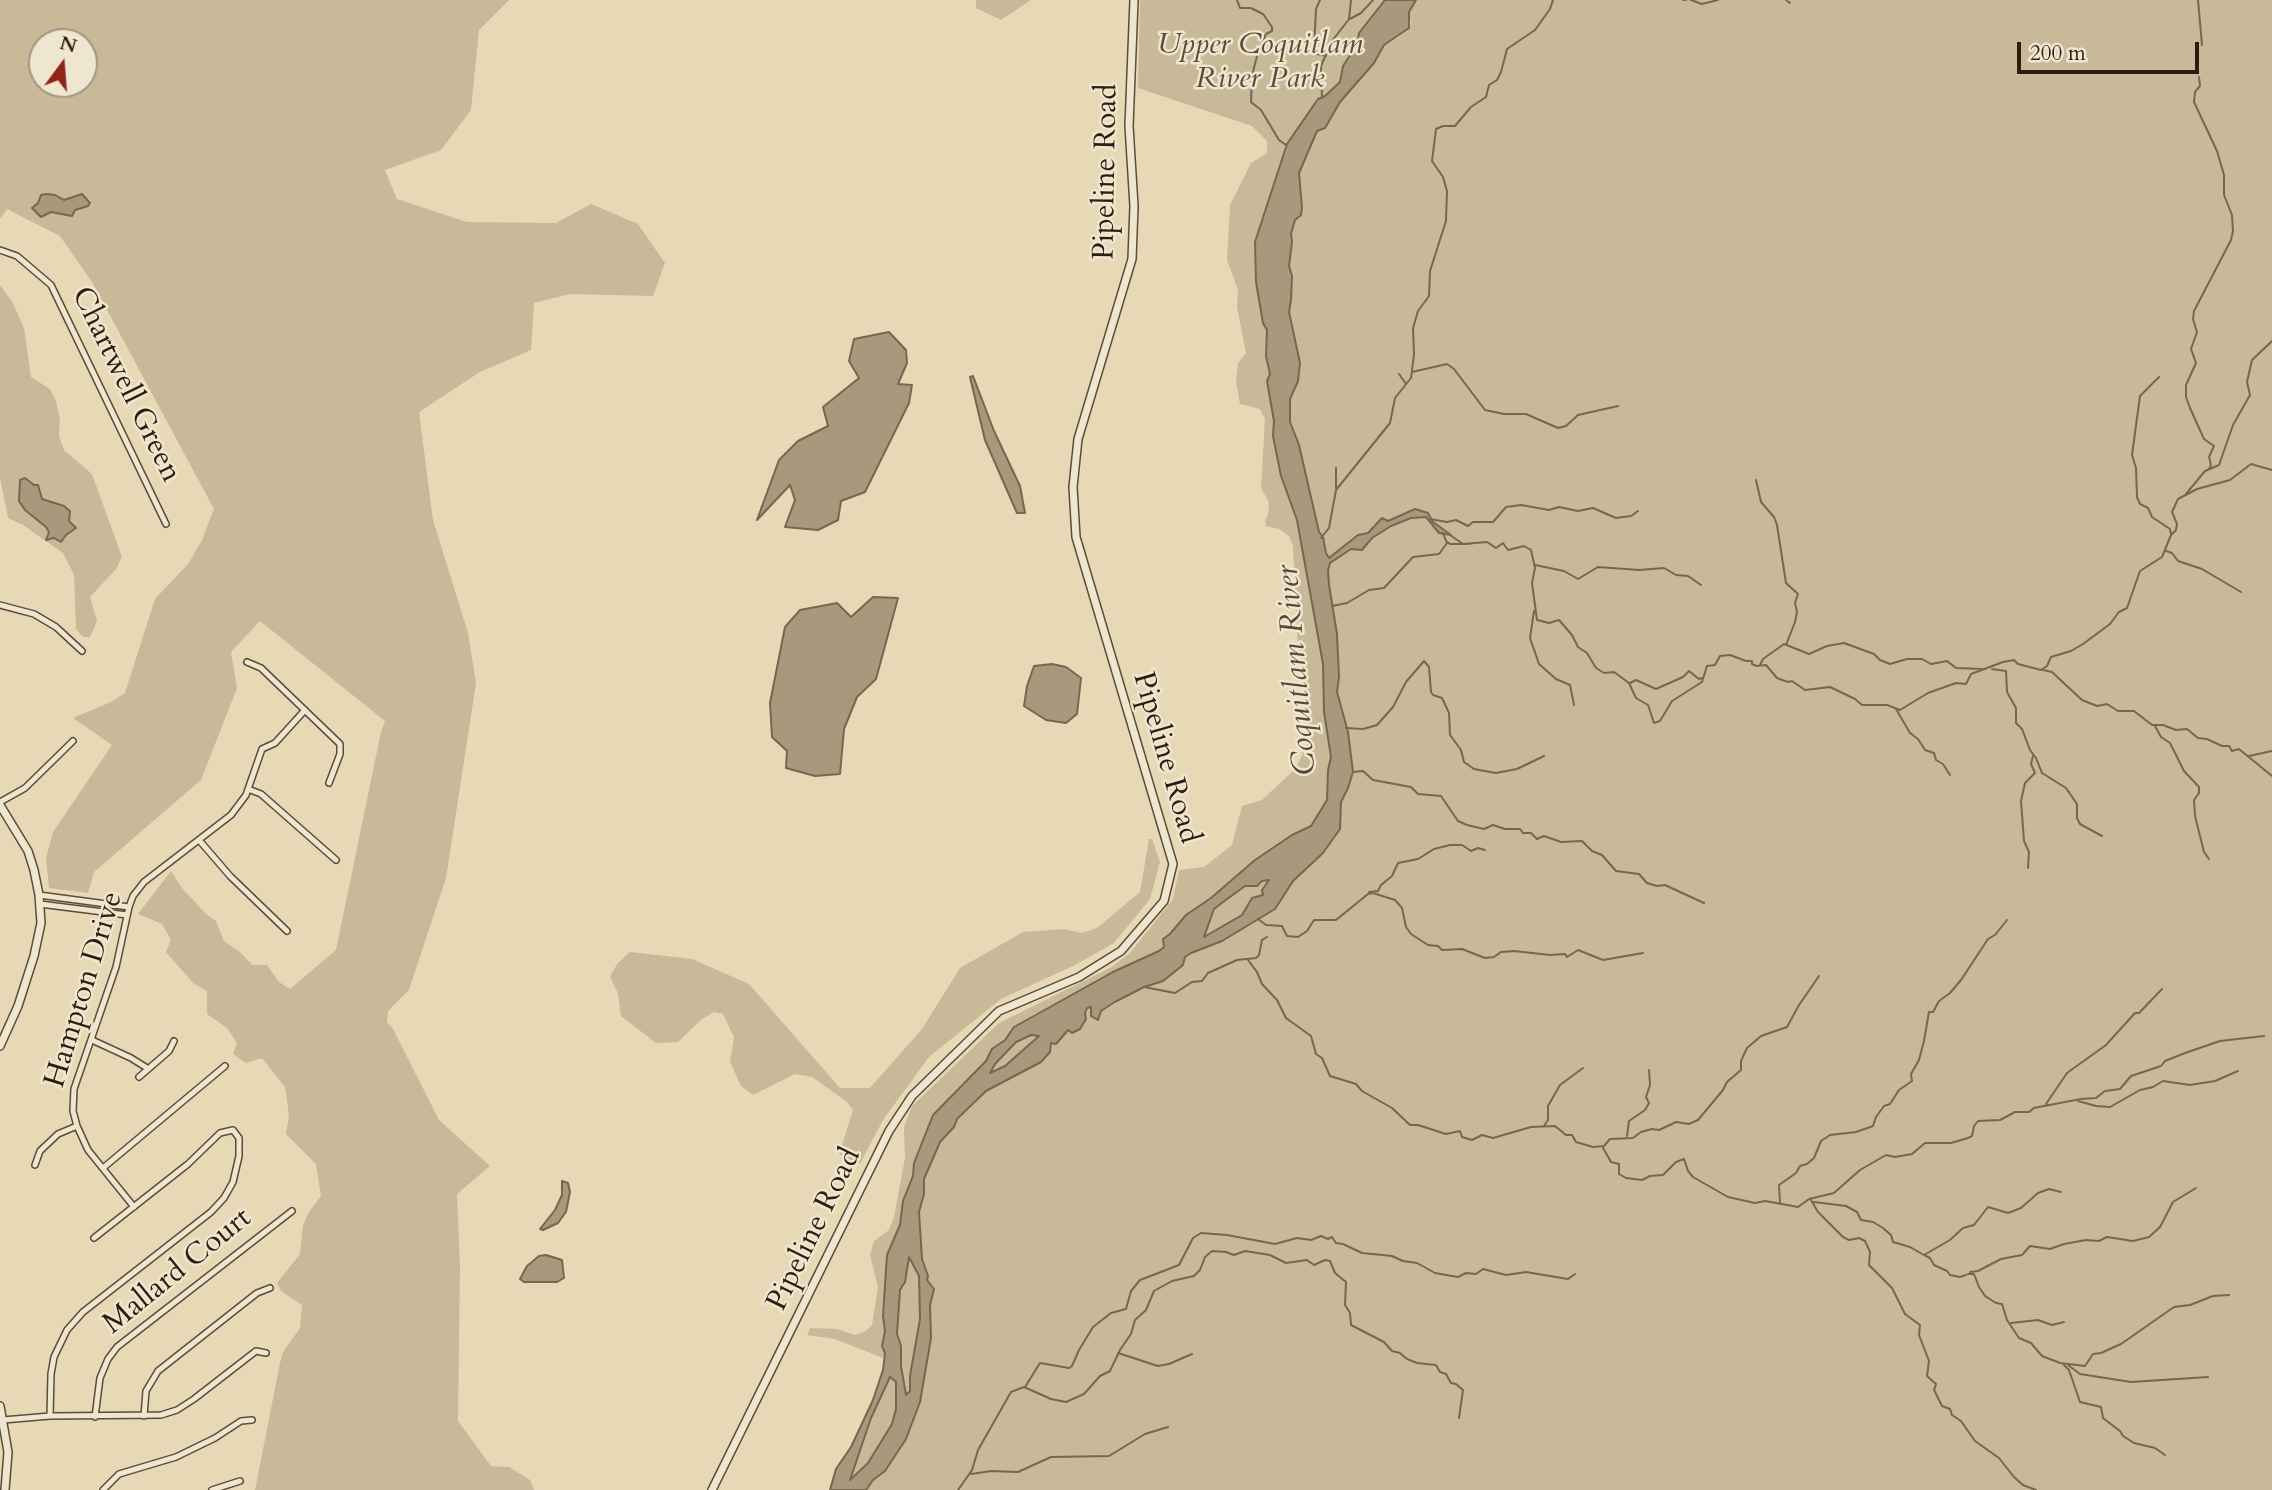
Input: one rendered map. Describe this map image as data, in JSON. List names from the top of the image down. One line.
{"streets":{"street":["Pipeline Road","Chartwell Green","Hampton Drive","Mallard Court"]},"water":["Coquitlam River"],"parks":["Upper Coquitlam River Park"],"scale_bar":"200 m","north":"top"}
